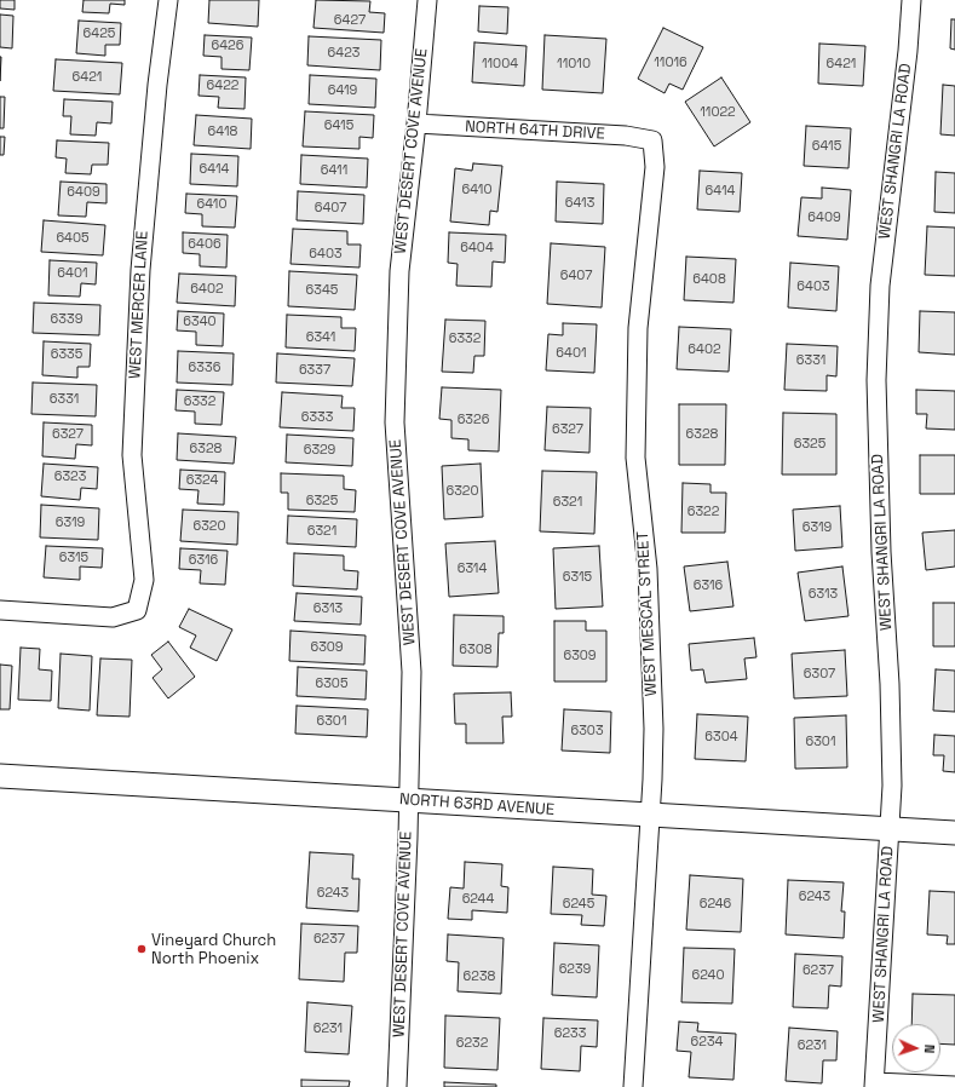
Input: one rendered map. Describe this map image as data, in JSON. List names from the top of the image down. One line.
{"streets":{"street":["NORTH 64TH DRIVE","WEST DESERT COVE AVENUE","WEST SHANGRI LA ROAD","WEST MERCER LANE","WEST MESCAL STREET","NORTH 63RD AVENUE"]},"crossings":[["NORTH 64TH DRIVE","WEST DESERT COVE AVENUE"],["NORTH 64TH DRIVE","WEST MESCAL STREET"],["WEST DESERT COVE AVENUE","NORTH 63RD AVENUE"],["WEST SHANGRI LA ROAD","NORTH 63RD AVENUE"],["WEST MESCAL STREET","NORTH 63RD AVENUE"]],"places":["Vineyard Church North Phoenix"],"house_numbers":["6427","6425","6426","6423","11016","11004","11010","6421","6421","6422","6419","11022","6415","6418","6415","6414","6411","6410","6414","6409","6413","6410","6407","6409","6405","6406","6404","6403","6401","6407","6408","6403","6402","6345","6339","6340","6341","6332","6402","6401","6335","6331","6336","6337","6331","6332","6333","6326","6327","6327","6328","6325","6328","6329","6323","6324","6320","6325","6321","6322","6319","6320","6319","6321","6315","6316","6314","6315","6316","6313","6313","6309","6308","6309","6307","6305","6301","6303","6304","6301","6243","6243","6244","6245","6246","6237","6239","6237","6240","6238","6231","6233","6234","6232","6231"],"north":"right"}
